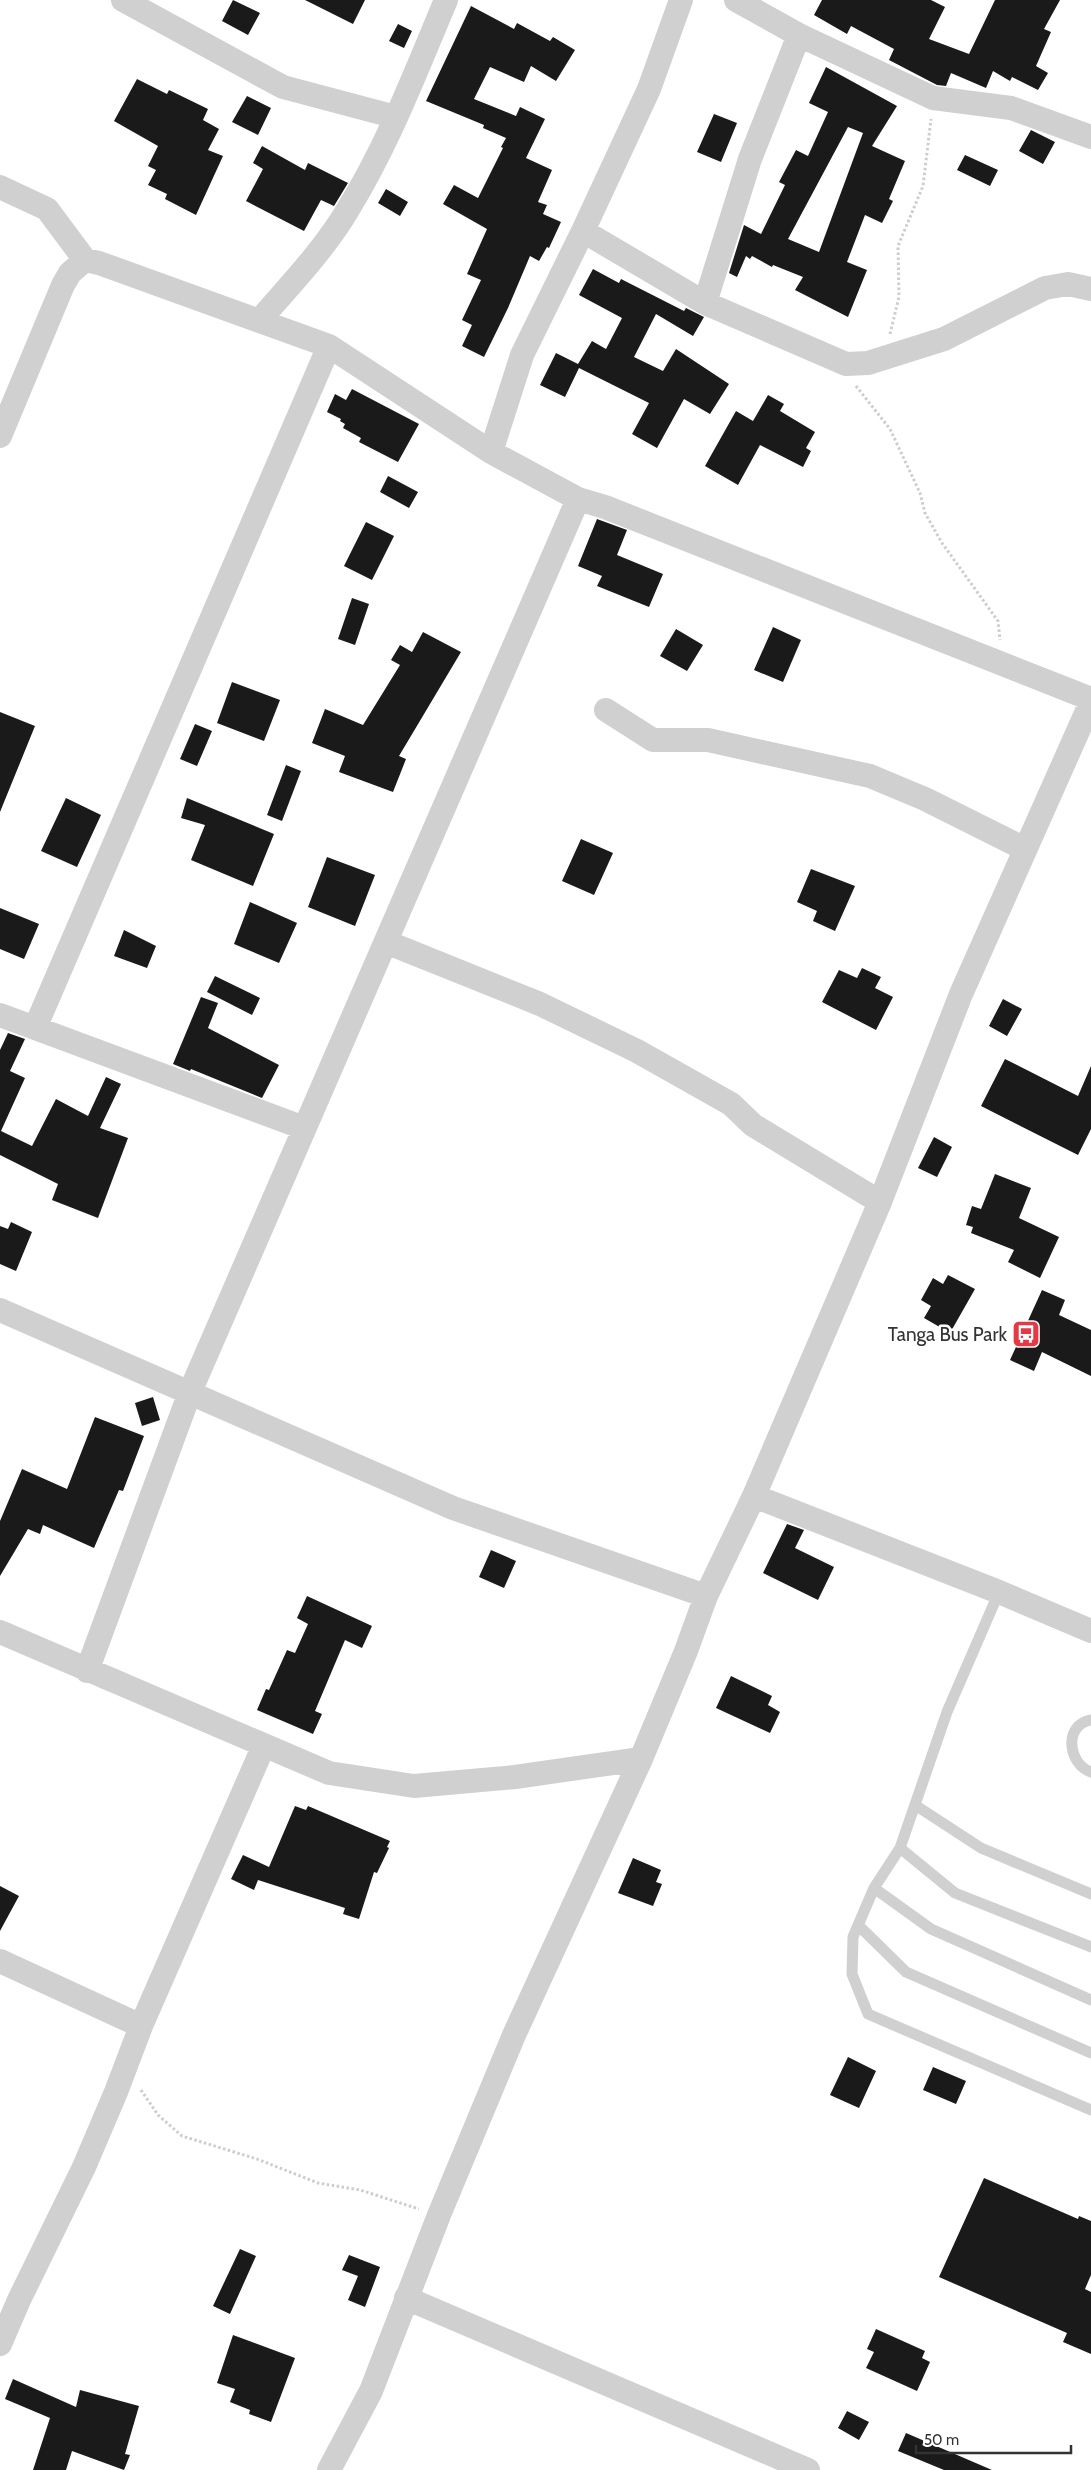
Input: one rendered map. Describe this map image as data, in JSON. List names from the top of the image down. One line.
{"places":{"bus stop":["Tanga Bus Park"]},"scale_bar":"50 m"}
